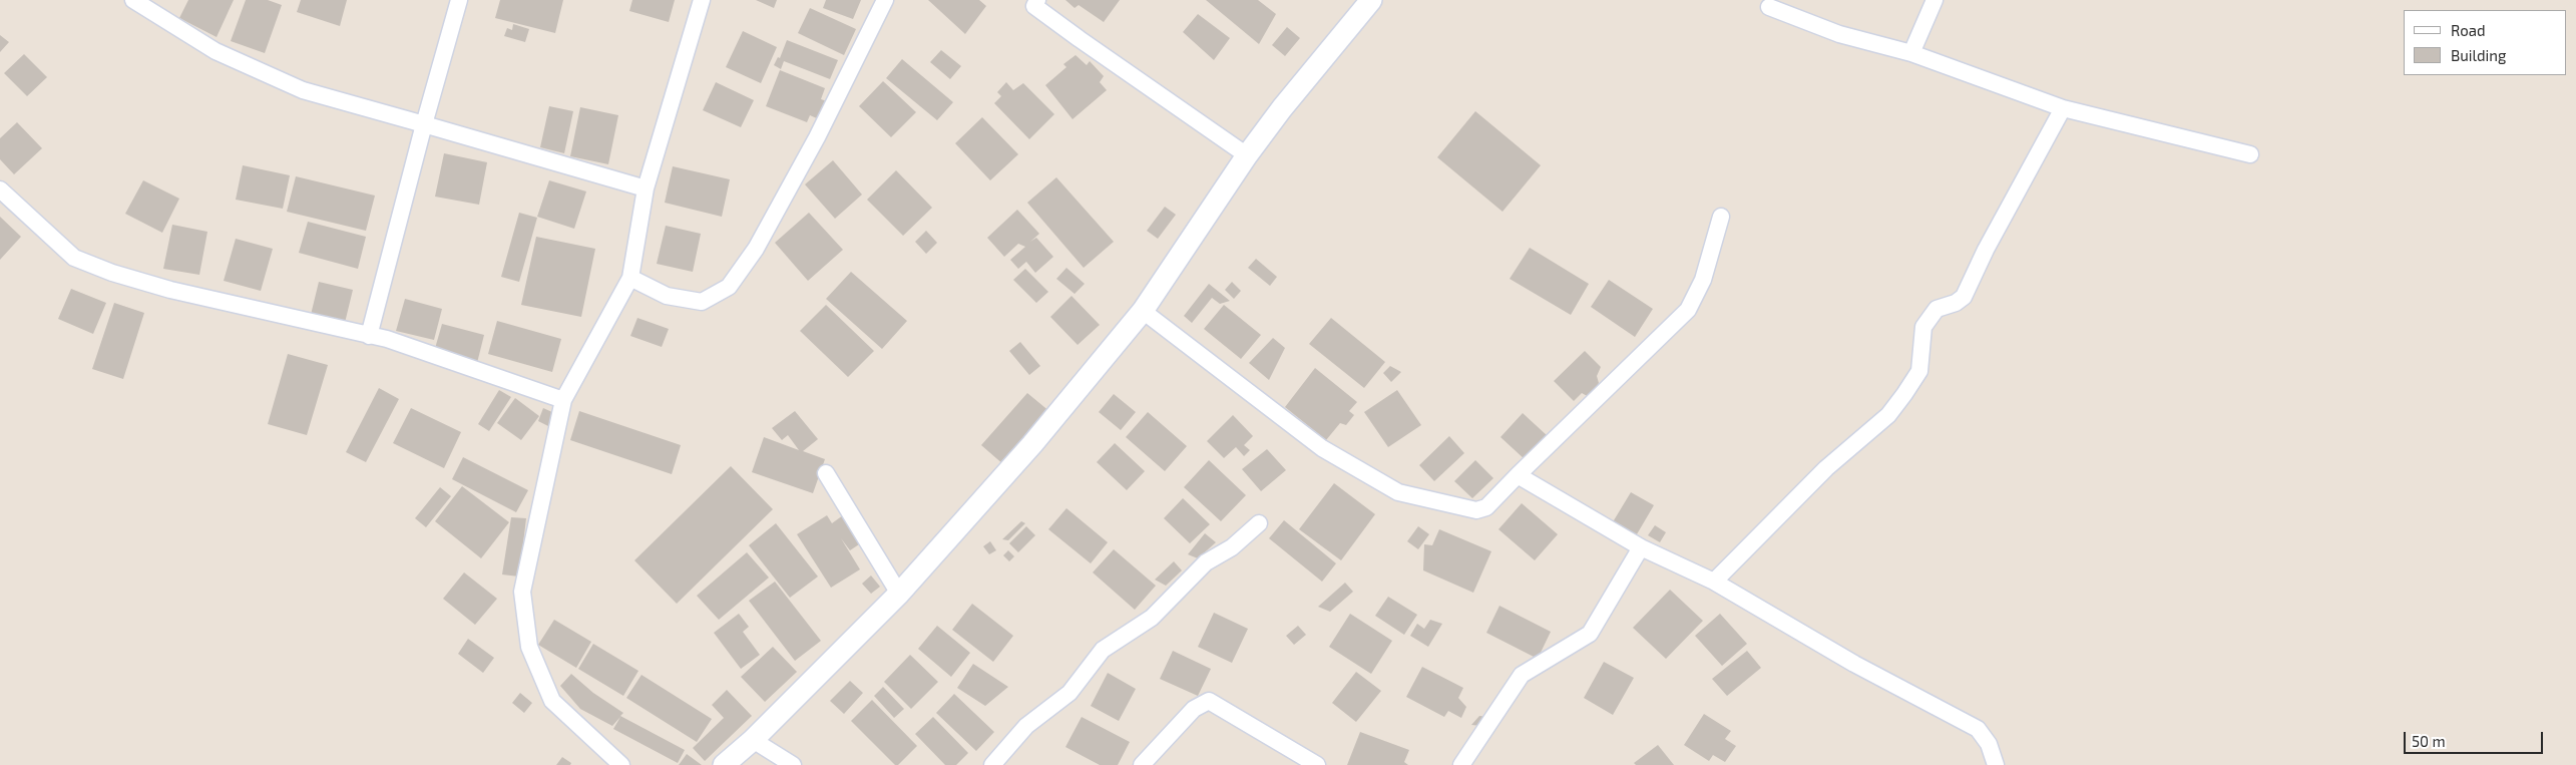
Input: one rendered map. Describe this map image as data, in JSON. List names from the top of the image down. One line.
{"legend":["Road","Building"],"scale_bar":"50 m"}
